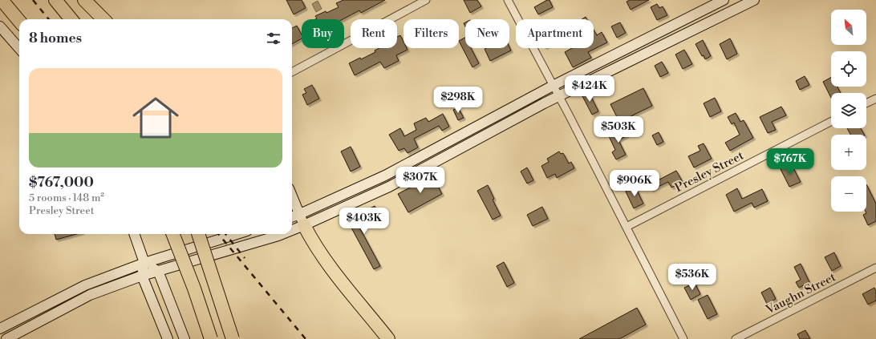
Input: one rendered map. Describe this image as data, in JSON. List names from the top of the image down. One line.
{"streets":{"street":["Presley Street","Vaughn Street"]},"north":"top left","page":{"map_buttons":["+","−"],"chip":["Buy","Rent","Filters","New","Apartment"],"heading":"8 homes","list":[{"name":"$767,000","note":"5 rooms · 148 m² · Presley Street"}],"price":["$424K","$298K","$503K","$767K","$307K","$906K","$403K","$536K"]}}
